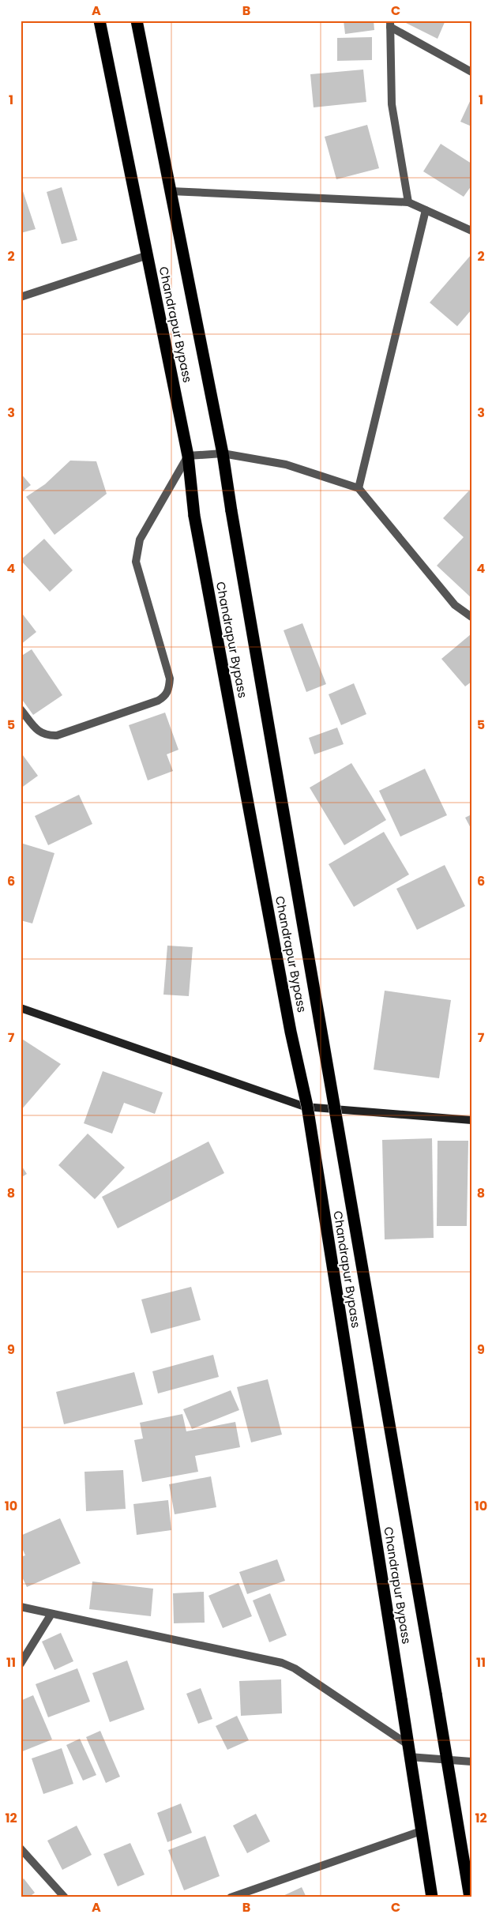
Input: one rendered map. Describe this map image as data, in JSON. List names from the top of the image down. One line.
{"streets":{"highway":["Chandrapur Bypass"]},"grid":{"columns":["A","B","C"],"rows":["1","2","3","4","5","6","7","8","9","10","11","12"]}}
